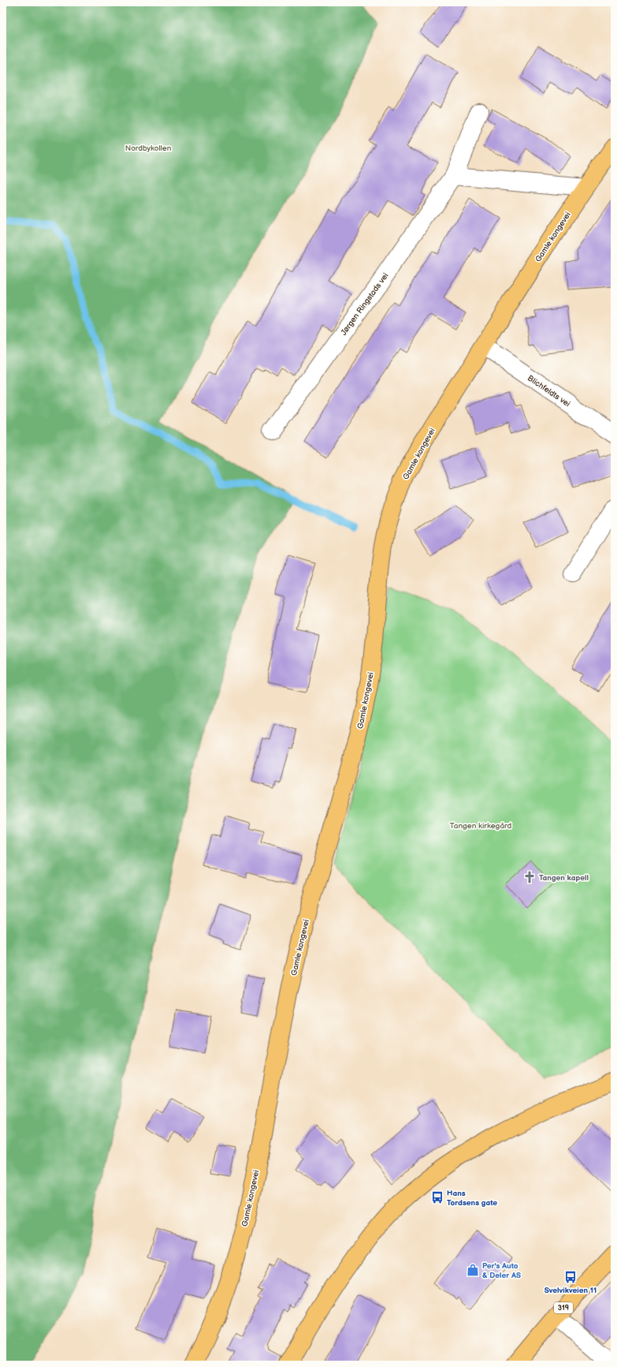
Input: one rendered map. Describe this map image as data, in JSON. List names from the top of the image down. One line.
{"streets":{"main road":["Gamle kongevei","319"],"street":["Jørgen Ringstads vei","Blichfeldts vei"]},"crossings":[["Gamle kongevei","Blichfeldts vei"]],"parks":["Nordbykollen","Tangen kirkegård"],"places":{"church":["Tangen kapell"],"bus stop":["Hans Tordsens gate","Svelvikveien 11"],"shop":["Per's Auto & Deler AS"]}}
